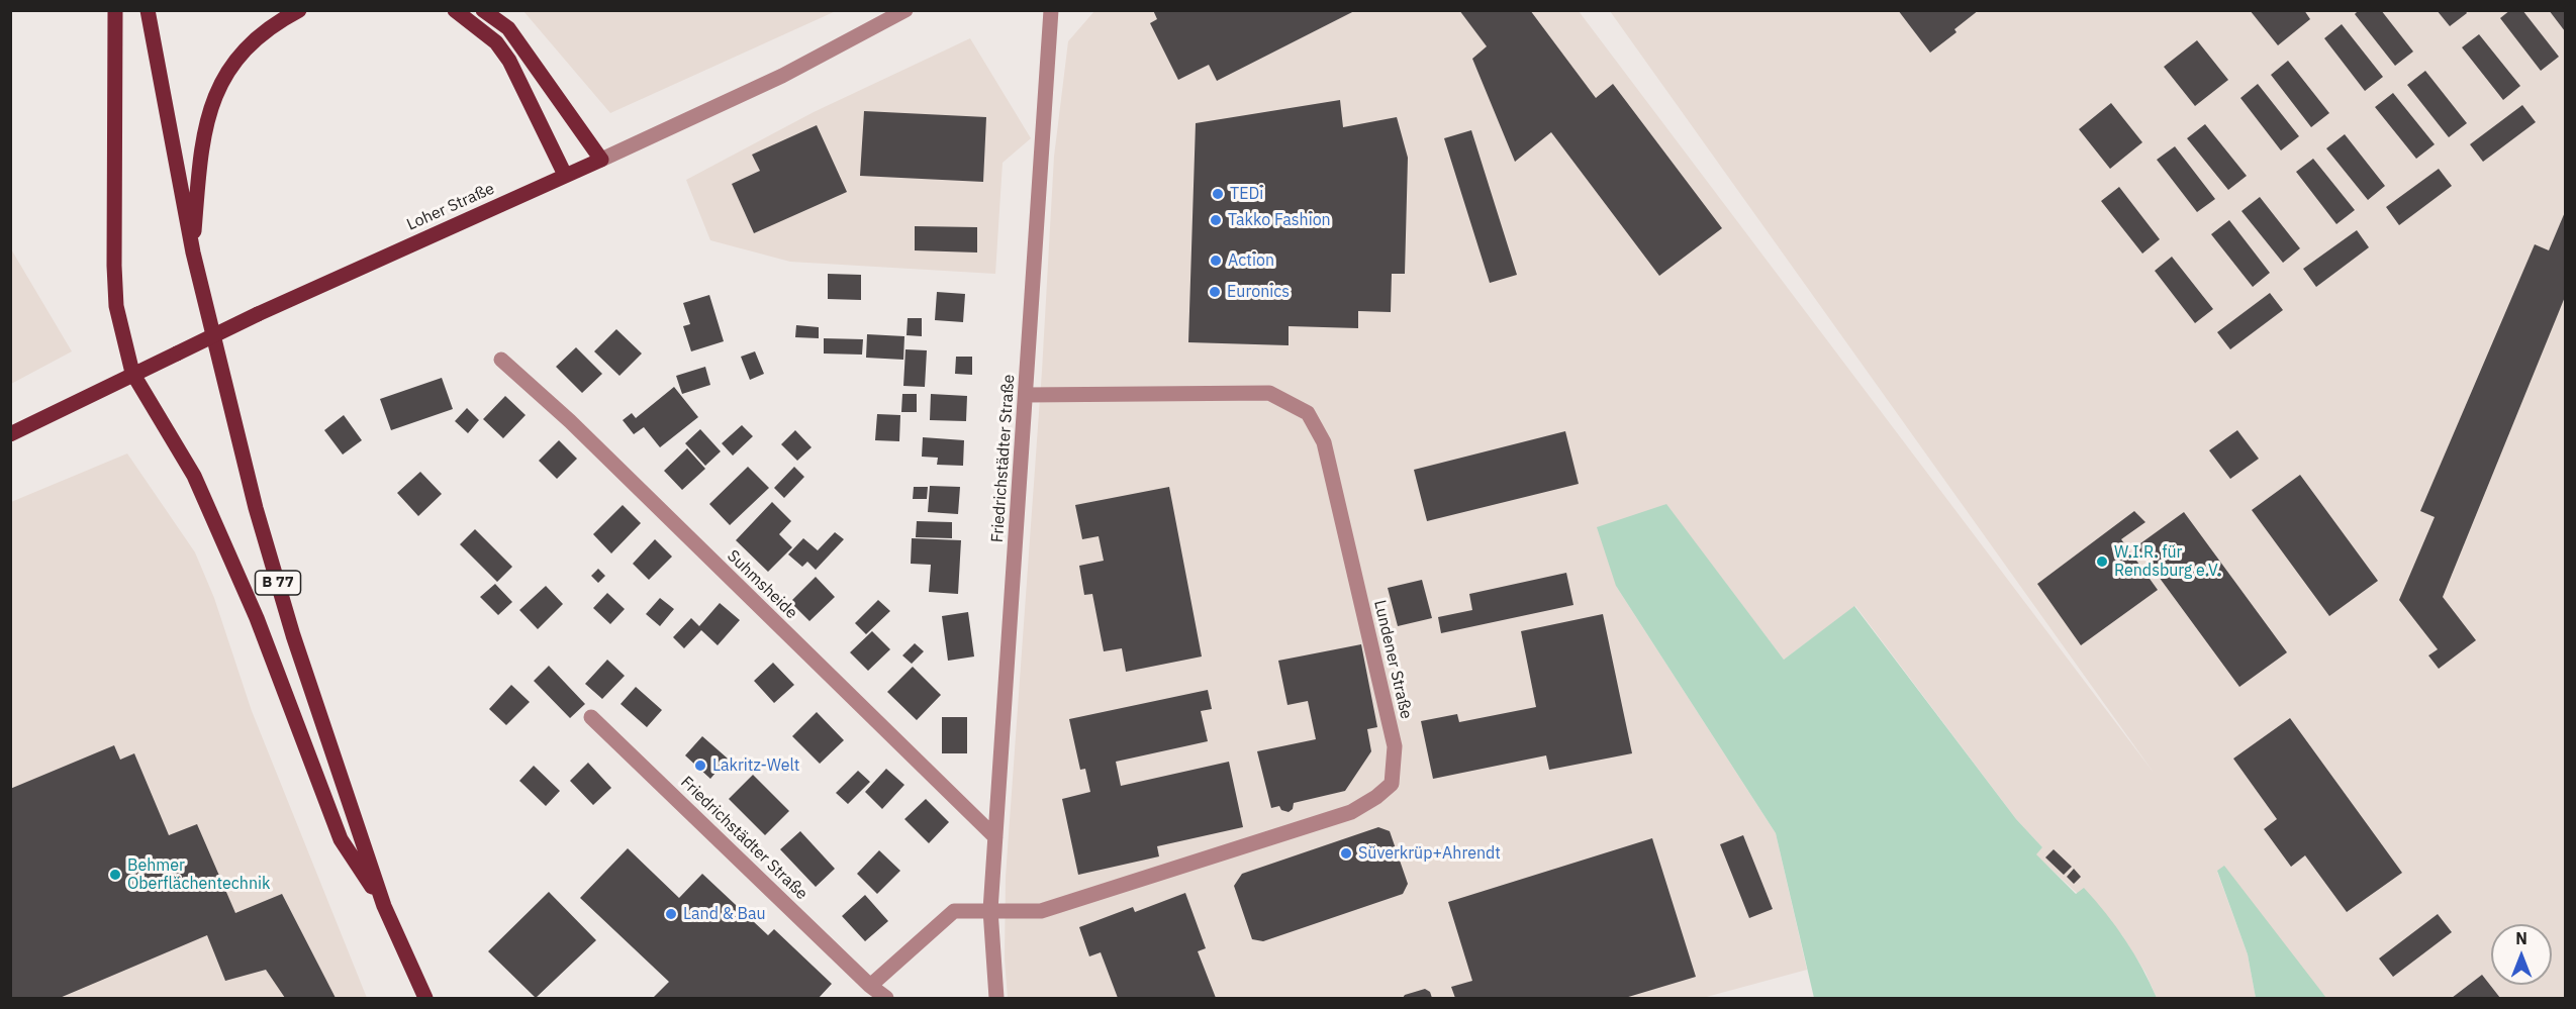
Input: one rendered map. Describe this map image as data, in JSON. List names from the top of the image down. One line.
{"streets":{"main road":["Loher Straße","B 77"],"street":["Friedrichstädter Straße","Suhmsheide","Lundener Straße"]},"crossings":[["Friedrichstädter Straße","Suhmsheide"],["Friedrichstädter Straße","Lundener Straße"]],"places":["TEDi","Takko Fashion","Action","Euronics","W.I.R. für Rendsburg e.V.","Lakritz-Welt","Süverkrüp+Ahrendt","Behmer Oberflächentechnik","Land & Bau"],"north":"top"}
